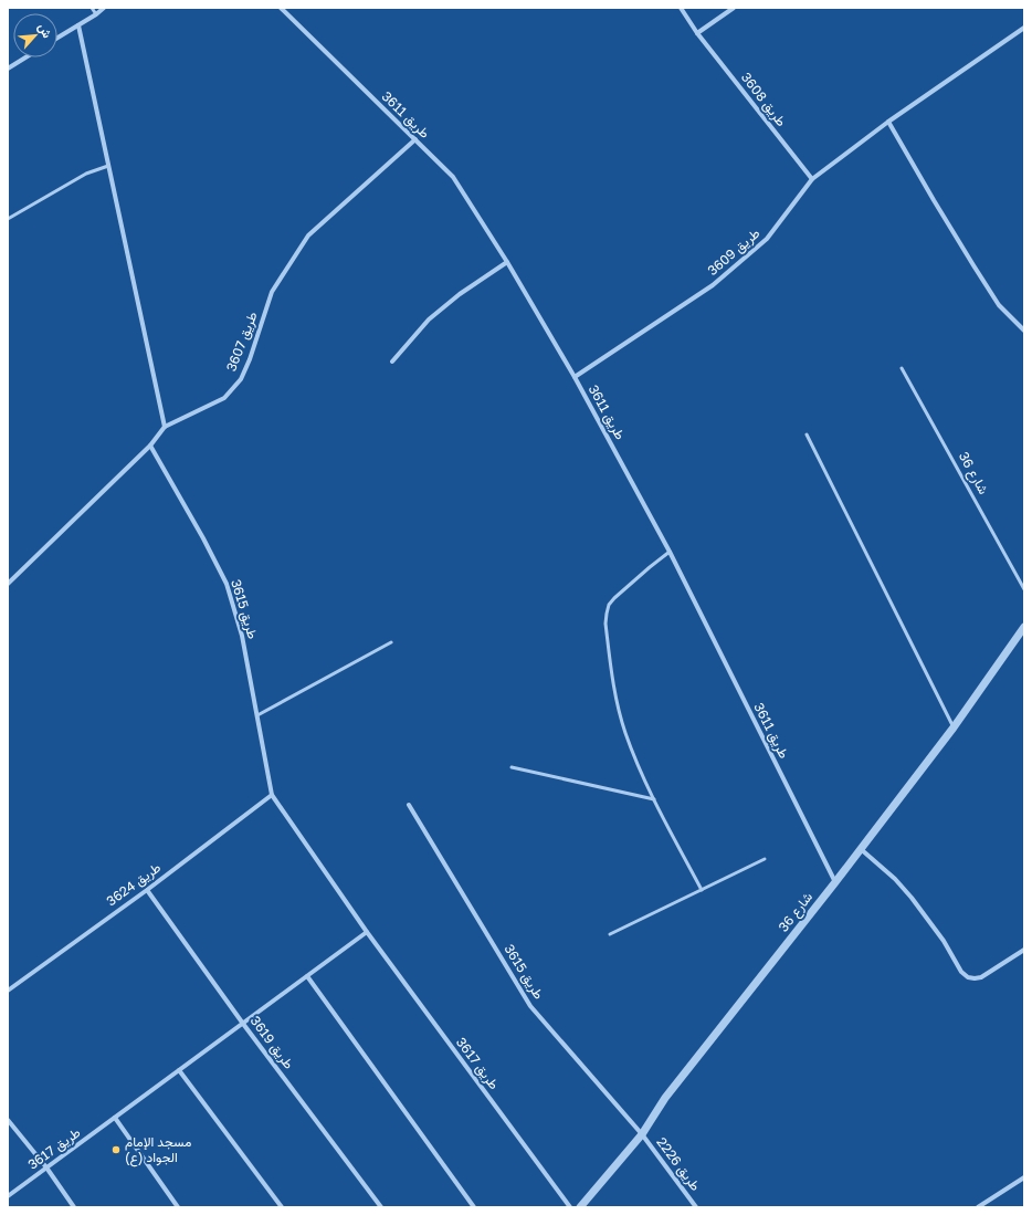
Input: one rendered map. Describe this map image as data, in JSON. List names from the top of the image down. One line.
{"streets":{"street":["طريق 3608","طريق 3611","طريق 3609","طريق 3607","شارع 36","طريق 3615","طريق 3624","طريق 3619","طريق 3617","طريق 2226"]},"crossings":[["طريق 3608","طريق 3609"],["طريق 3611","طريق 3609"],["طريق 3611","طريق 3607"],["طريق 3611","شارع 36"],["طريق 3607","طريق 3615"],["شارع 36","طريق 3615"],["شارع 36","طريق 2226"],["طريق 3615","طريق 3624"],["طريق 3615","طريق 3617"],["طريق 3615","طريق 2226"],["طريق 3624","طريق 3619"],["طريق 3624","طريق 3617"],["طريق 3619","طريق 3617"]],"places":["مسجد الإمام الجواد (ع)"],"north":"top right"}
